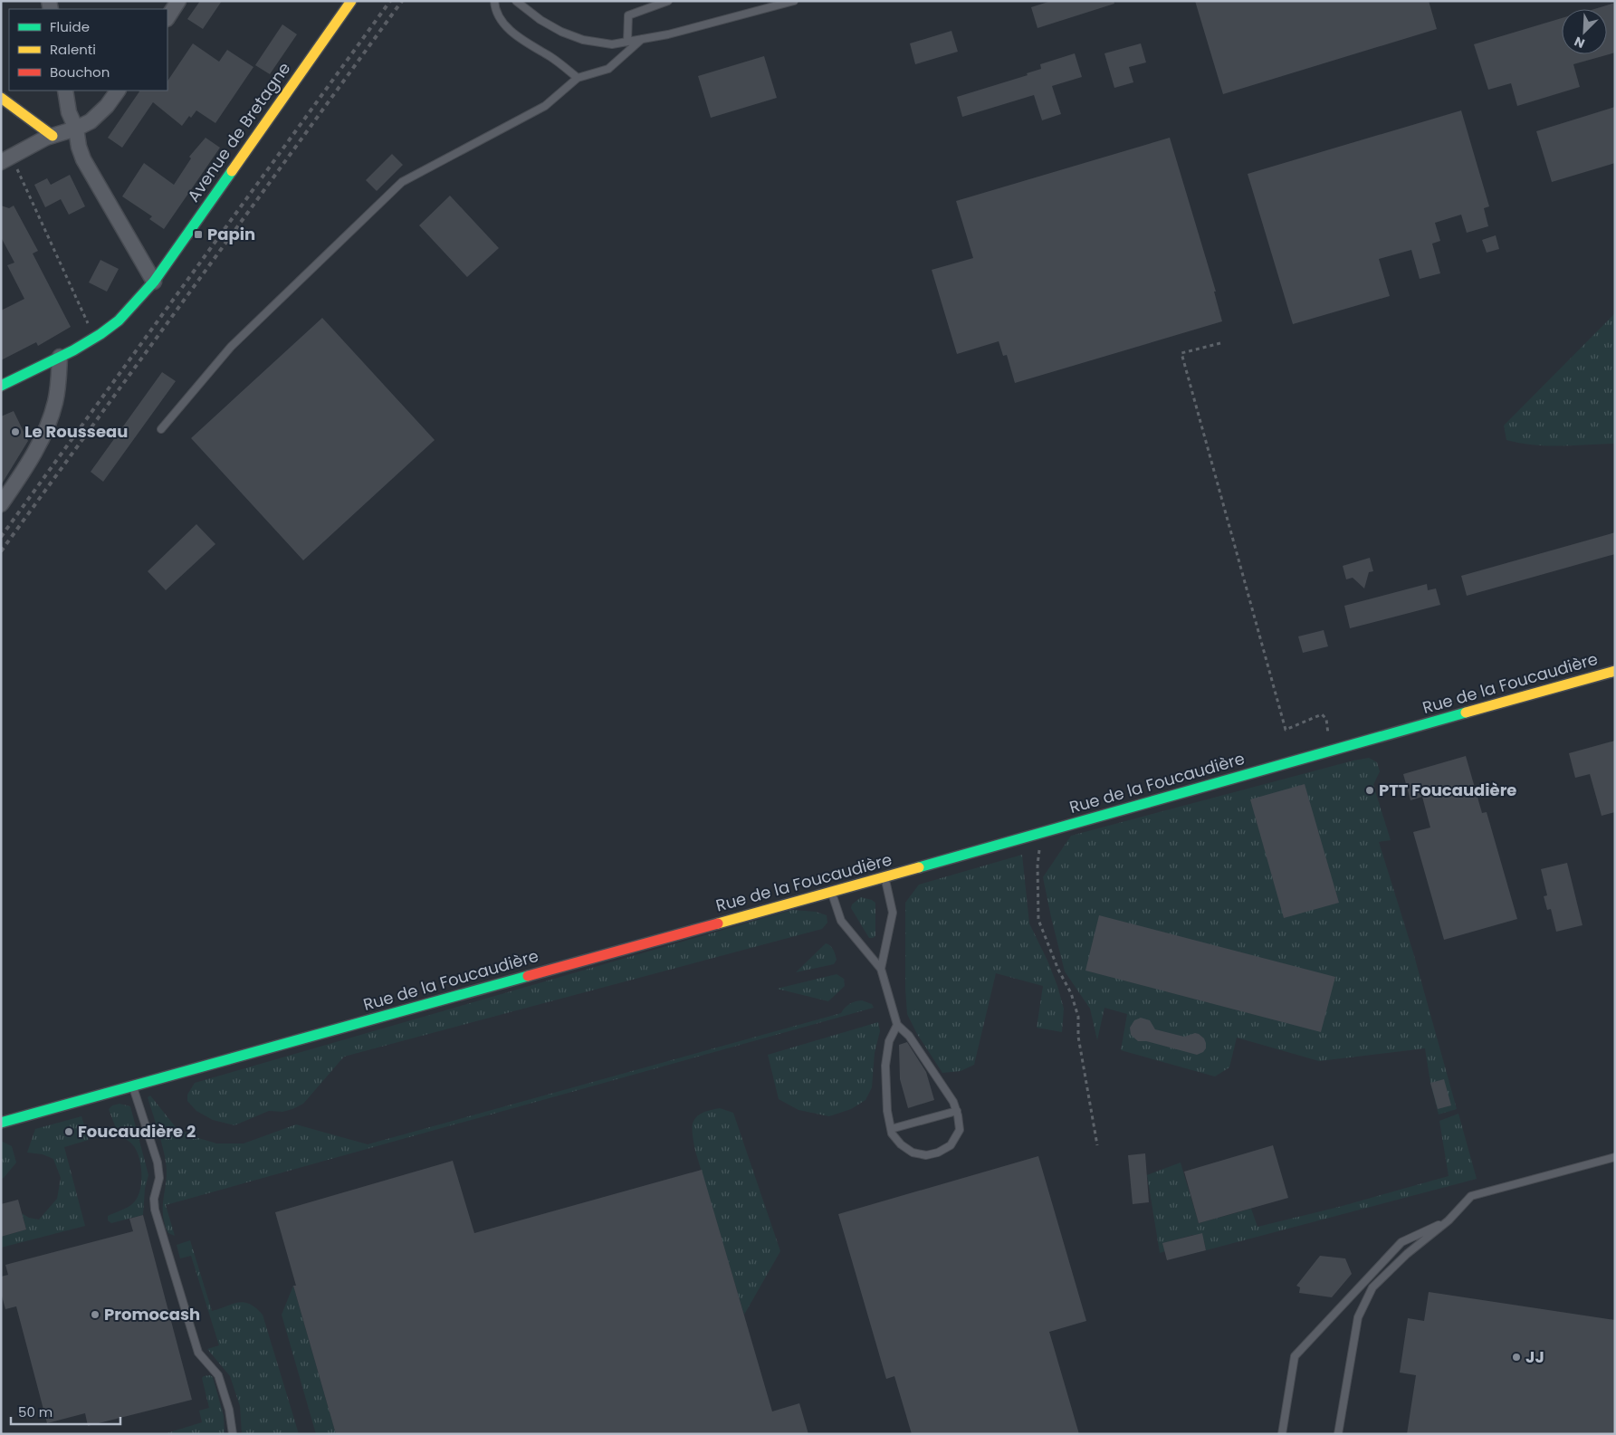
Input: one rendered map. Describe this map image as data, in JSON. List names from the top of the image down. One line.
{"streets":{"street":["Avenue de Bretagne","Rue de la Foucaudière"]},"places":{"transit":["Papin"],"other":["Le Rousseau","PTT Foucaudière","Foucaudière 2","Promocash","JJ"]},"legend":["Fluide","Ralenti","Bouchon"],"scale_bar":"50 m","north":"bottom left"}
